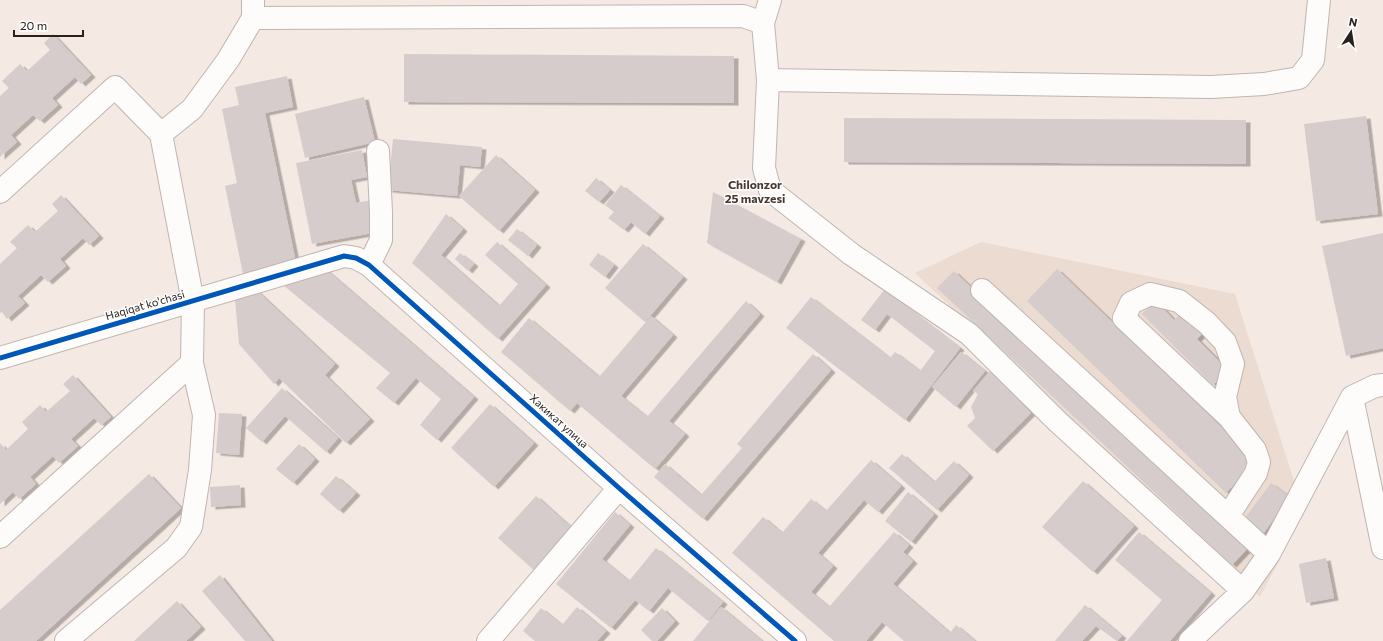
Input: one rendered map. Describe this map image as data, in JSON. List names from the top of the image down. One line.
{"streets":{"street":["Haqiqat ko'chasi","Хакикат улица"]},"crossings":[["Haqiqat ko'chasi","Хакикат улица"]],"districts":["Chilonzor 25 mavzesi"],"scale_bar":"20 m","north":"top"}
